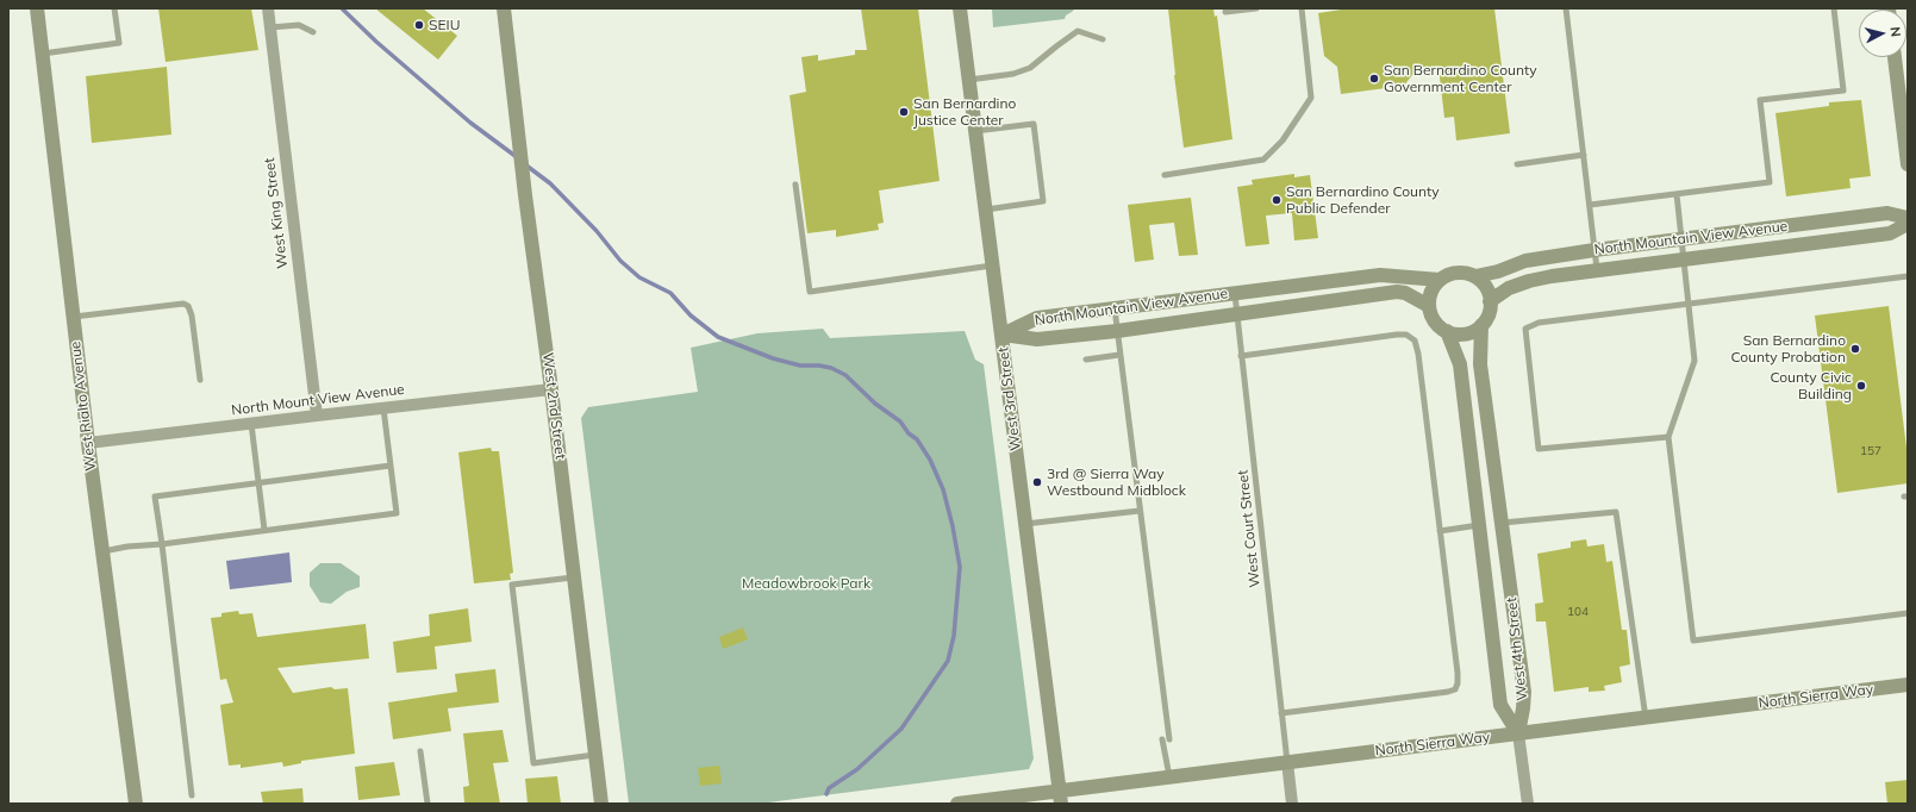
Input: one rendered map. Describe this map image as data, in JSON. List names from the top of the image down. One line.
{"streets":{"street":["West King Street","North Mountain View Avenue","West 3rd Street","North Mount View Avenue","West Rialto Avenue","West 2nd Street","West 4th Street","North Sierra Way"],"lane":["West Court Street"]},"crossings":[["West King Street","North Mount View Avenue"],["North Mountain View Avenue","West 3rd Street"],["North Mountain View Avenue","West Court Street"],["North Mountain View Avenue","West 4th Street"],["West 3rd Street","North Sierra Way"],["North Mount View Avenue","West Rialto Avenue"],["North Mount View Avenue","West 2nd Street"],["West Court Street","North Sierra Way"],["West 4th Street","North Sierra Way"]],"parks":["Meadowbrook Park"],"places":["SEIU","San Bernardino County Government Center","San Bernardino Justice Center","San Bernardino County Public Defender","San Bernardino County Probation","County Civic Building","3rd @ Sierra Way Westbound Midblock"],"house_numbers":["157","104"],"north":"right"}
